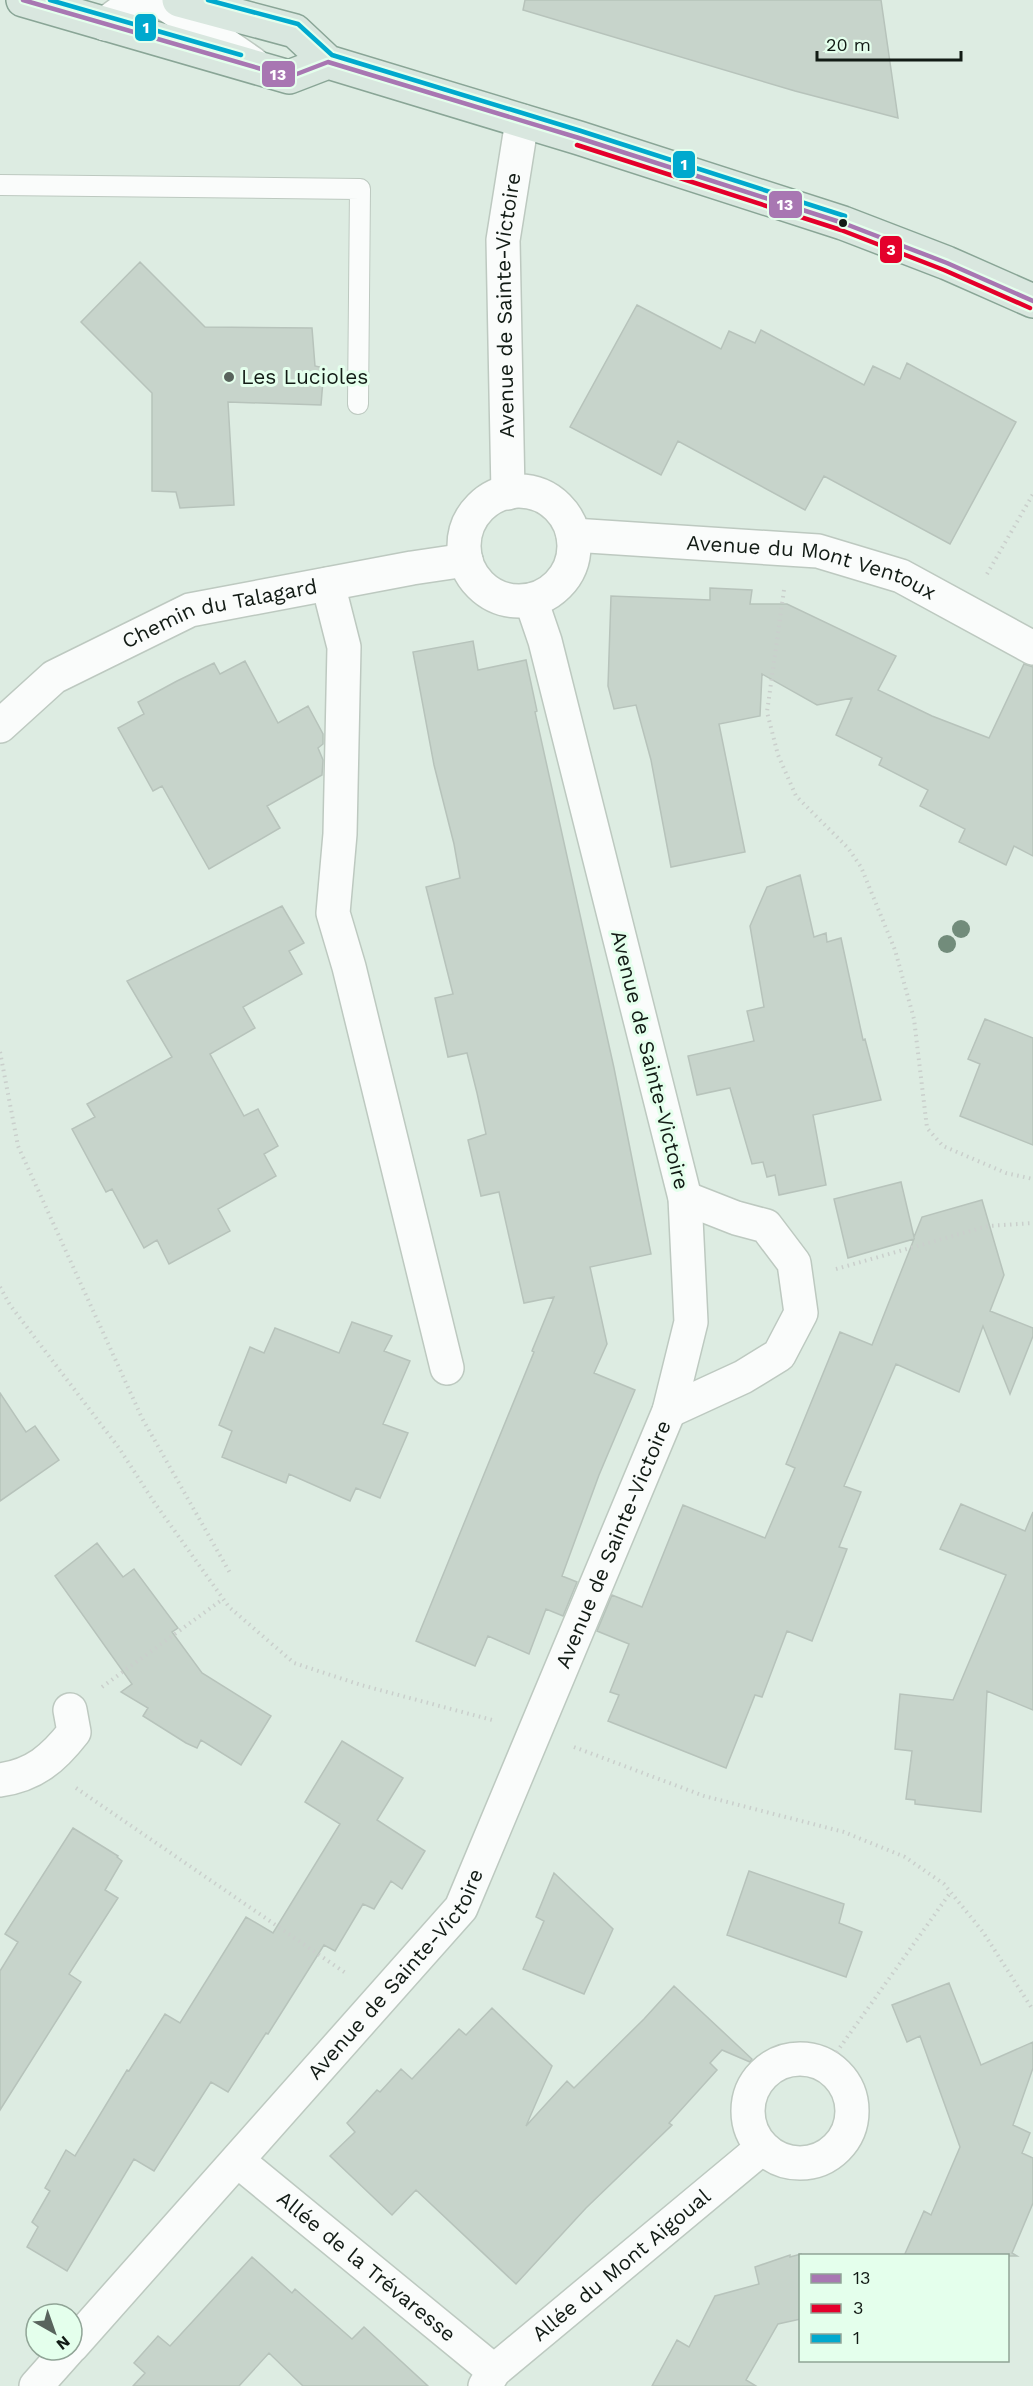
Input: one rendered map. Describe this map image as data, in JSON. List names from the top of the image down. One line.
{"streets":{"street":["Avenue de Sainte-Victoire","Avenue du Mont Ventoux","Chemin du Talagard","Allée du Mont Aigoual","Allée de la Trévaresse"]},"crossings":[["Avenue de Sainte-Victoire","Avenue du Mont Ventoux"],["Avenue de Sainte-Victoire","Chemin du Talagard"],["Avenue de Sainte-Victoire","Allée de la Trévaresse"],["Avenue du Mont Ventoux","Chemin du Talagard"],["Allée du Mont Aigoual","Allée de la Trévaresse"]],"places":["Les Lucioles"],"lines":["transit line 13","transit line 1","transit line 3"],"legend":["13","3","1"],"scale_bar":"20 m","north":"bottom right"}
